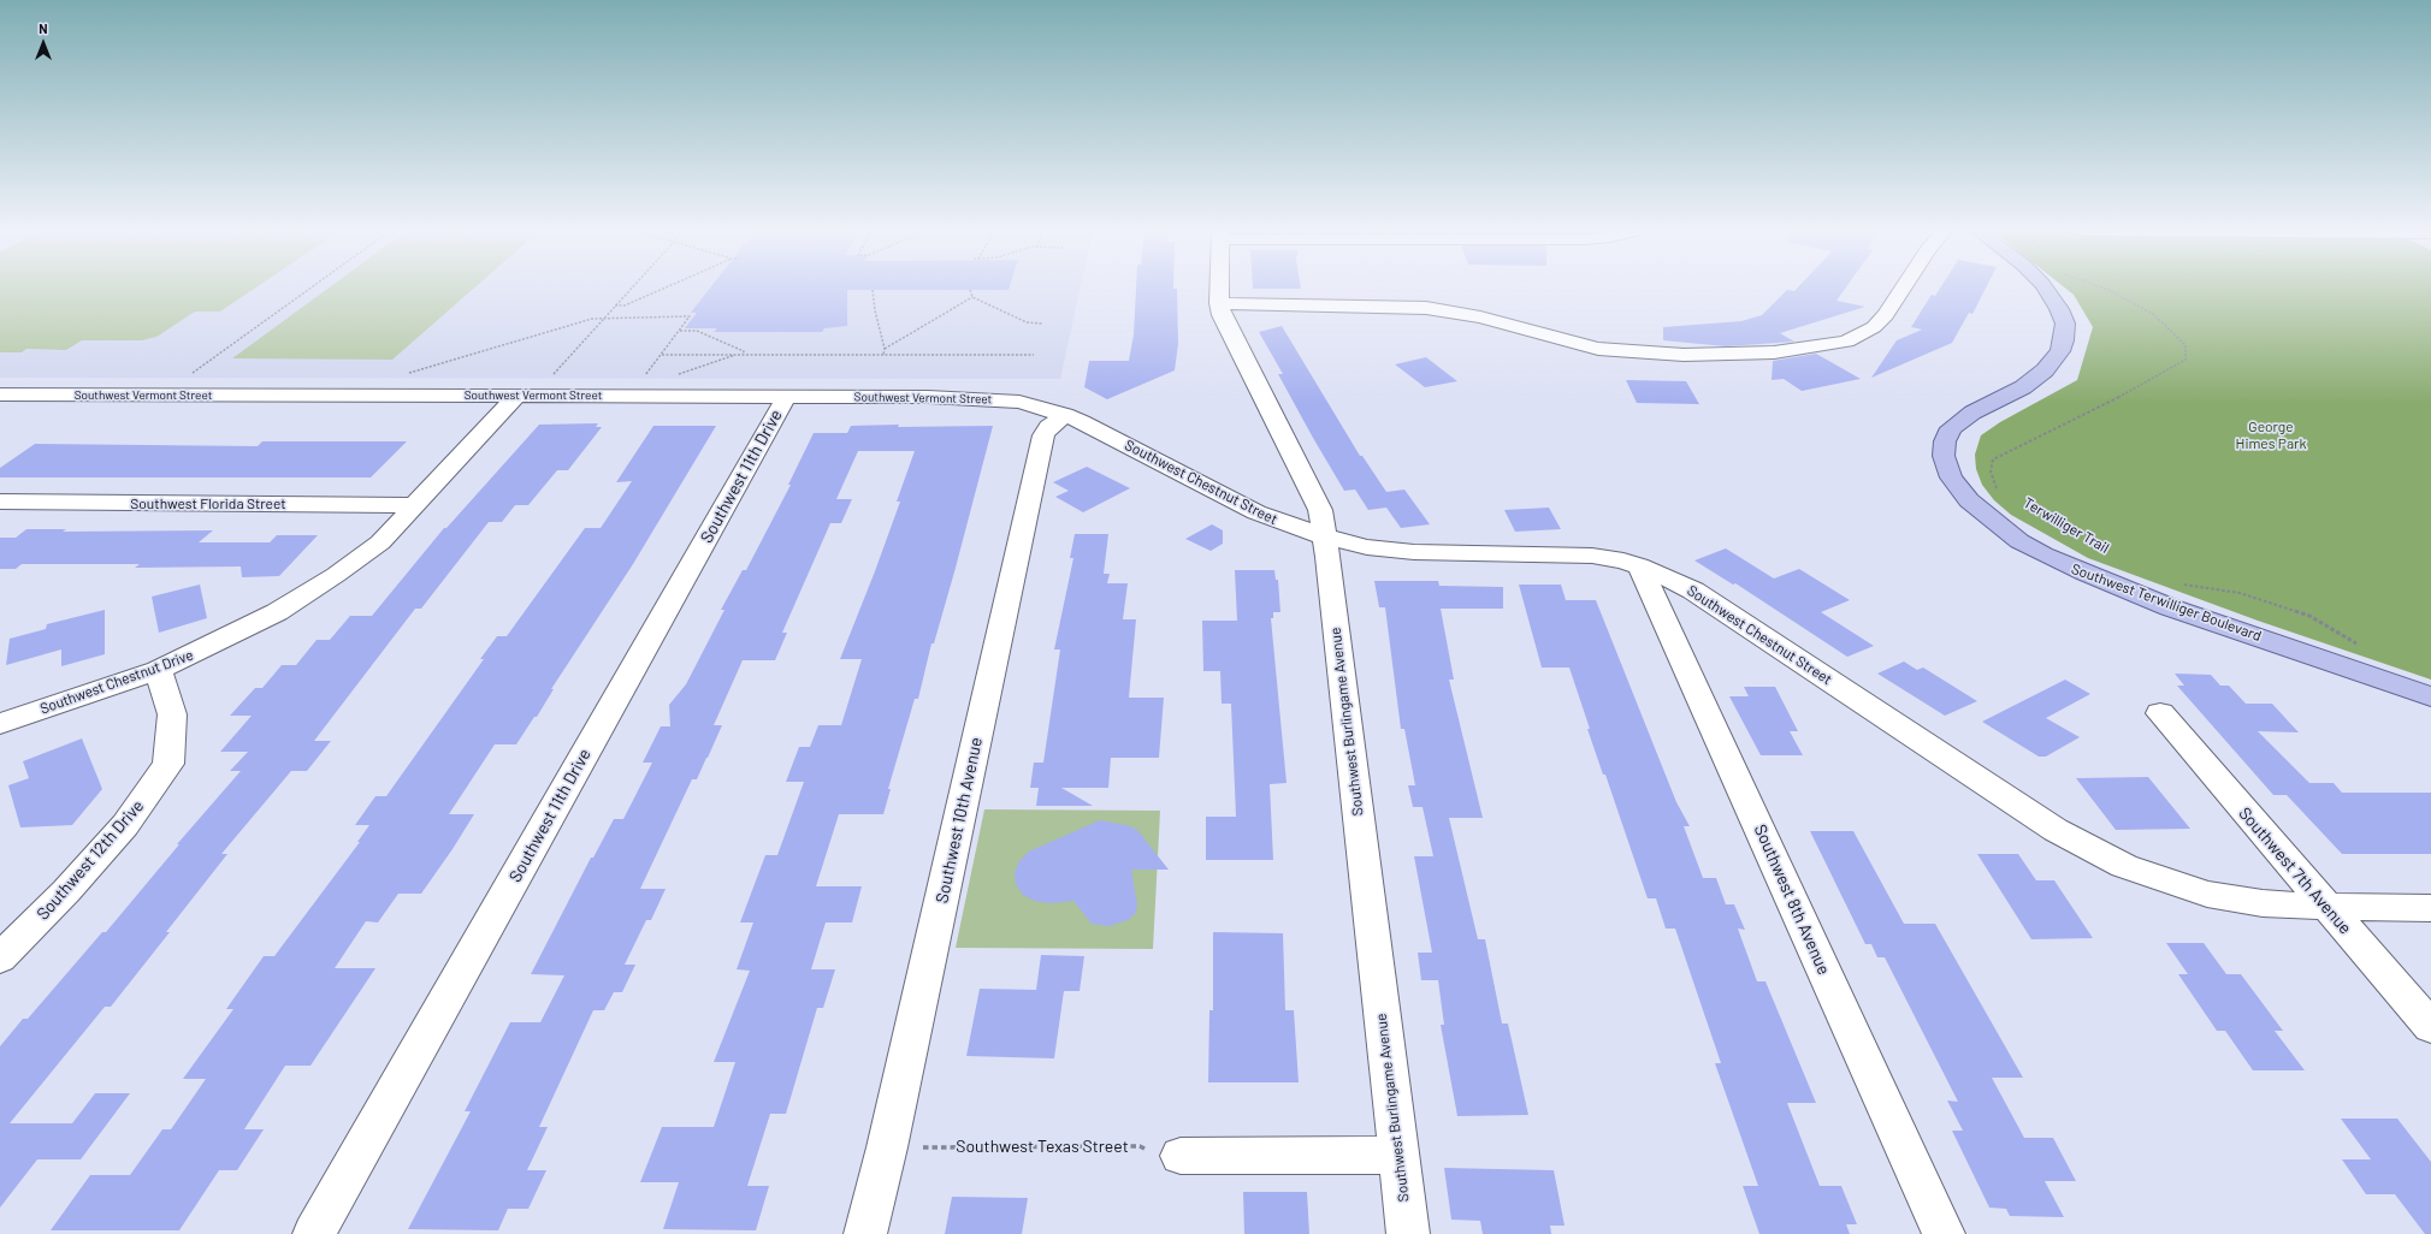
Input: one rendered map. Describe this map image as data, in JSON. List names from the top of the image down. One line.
{"streets":{"main road":["Southwest Terwilliger Boulevard"],"street":["Southwest Vermont Street","Southwest 11th Drive","Southwest Chestnut Street","Southwest Florida Street","Southwest Chestnut Drive","Southwest Burlingame Avenue","Southwest 10th Avenue","Southwest 12th Drive","Southwest 7th Avenue","Southwest 8th Avenue"],"path":["Southwest Texas Street"]},"crossings":[["Southwest Vermont Street","Southwest 11th Drive"],["Southwest Vermont Street","Southwest Chestnut Street"],["Southwest Vermont Street","Southwest Chestnut Drive"],["Southwest Vermont Street","Southwest 10th Avenue"],["Southwest Chestnut Street","Southwest Burlingame Avenue"],["Southwest Chestnut Street","Southwest 10th Avenue"],["Southwest Chestnut Street","Southwest 7th Avenue"],["Southwest Chestnut Street","Southwest 8th Avenue"],["Southwest Florida Street","Southwest Chestnut Drive"],["Southwest Chestnut Drive","Southwest 12th Drive"],["Southwest 10th Avenue","Southwest Texas Street"]],"parks":["George Himes Park"],"north":"top"}
